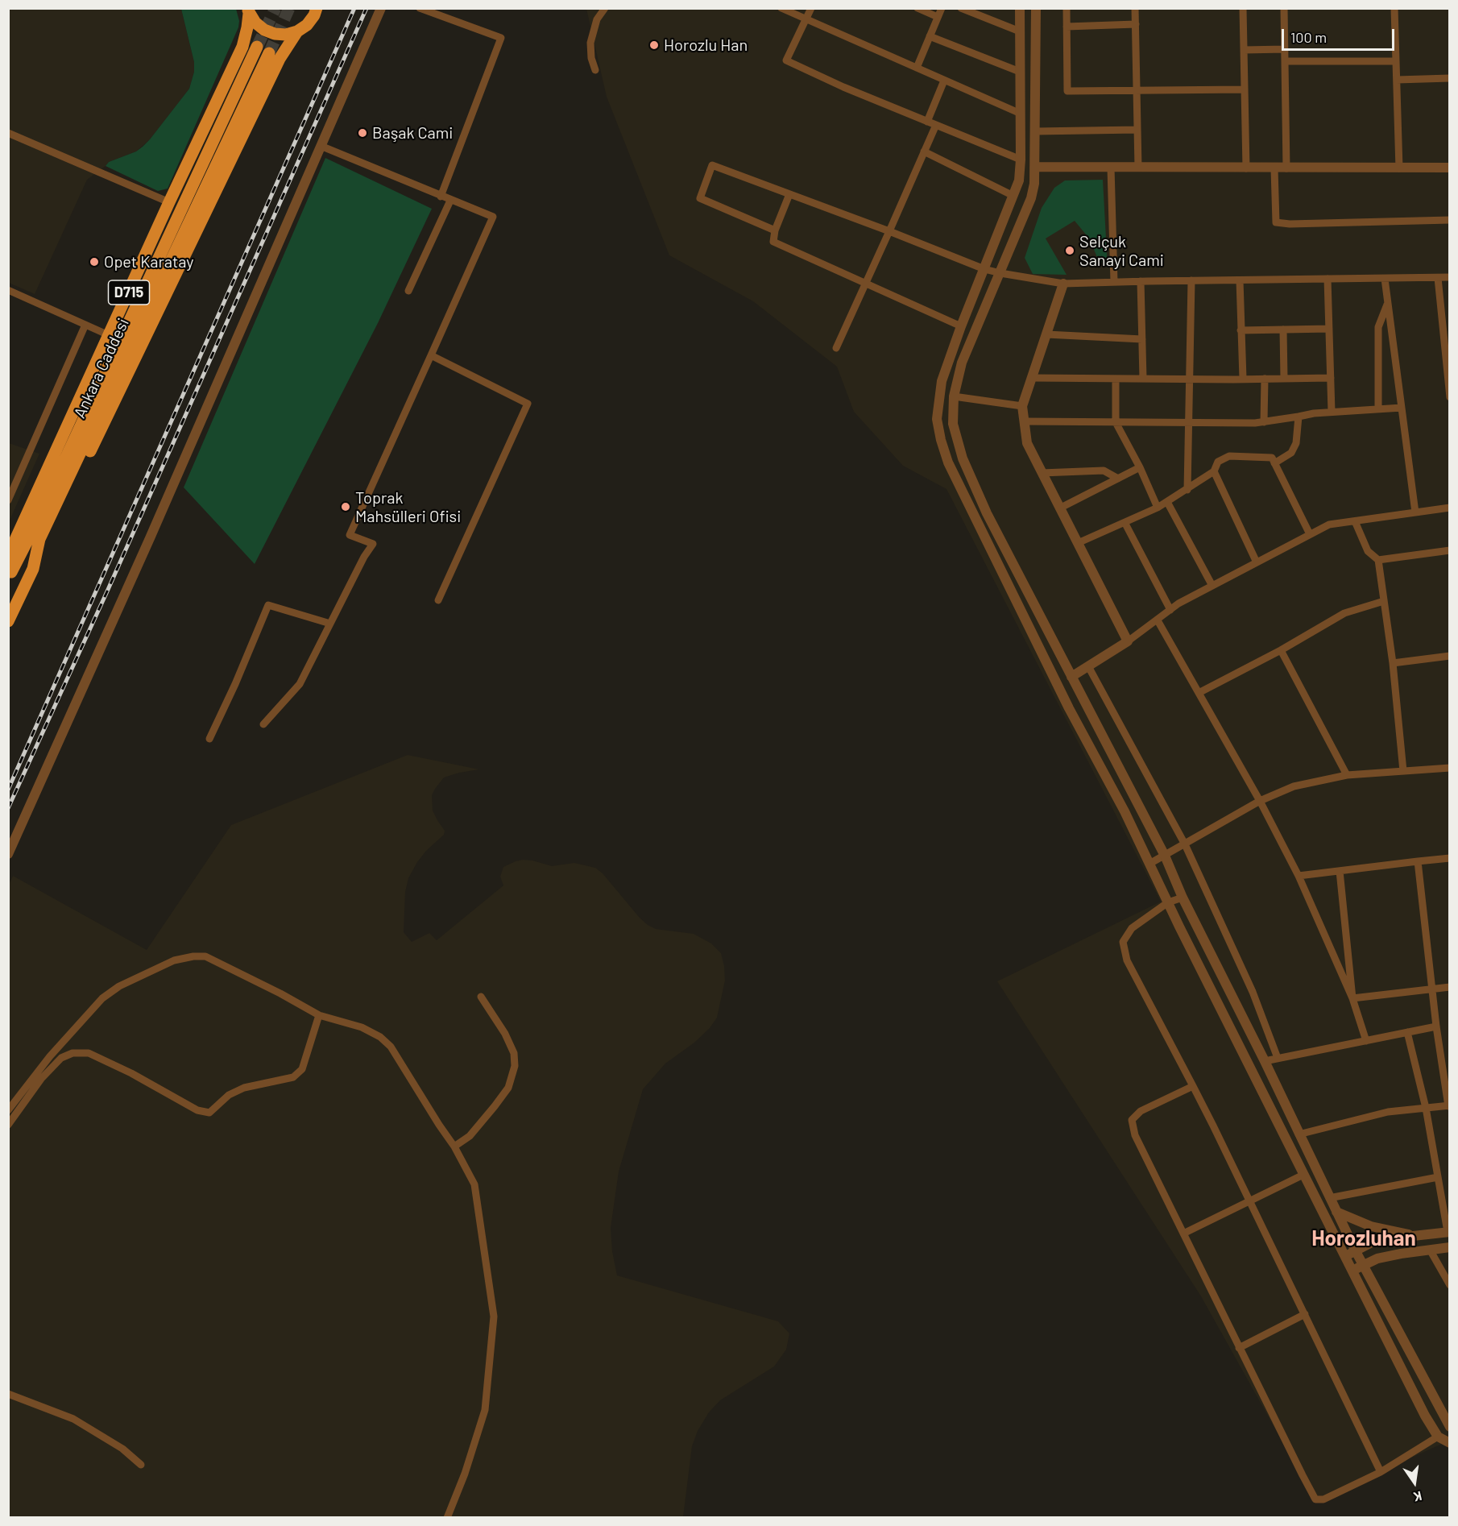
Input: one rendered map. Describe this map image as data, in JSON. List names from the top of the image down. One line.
{"streets":{"highway":["D715","Ankara Caddesi"]},"crossings":[["D715","Ankara Caddesi"]],"districts":["Horozluhan"],"places":["Horozlu Han","Başak Cami","Selçuk Sanayi Cami","Opet Karatay","Toprak Mahsülleri Ofisi"],"scale_bar":"100 m","north":"bottom"}
